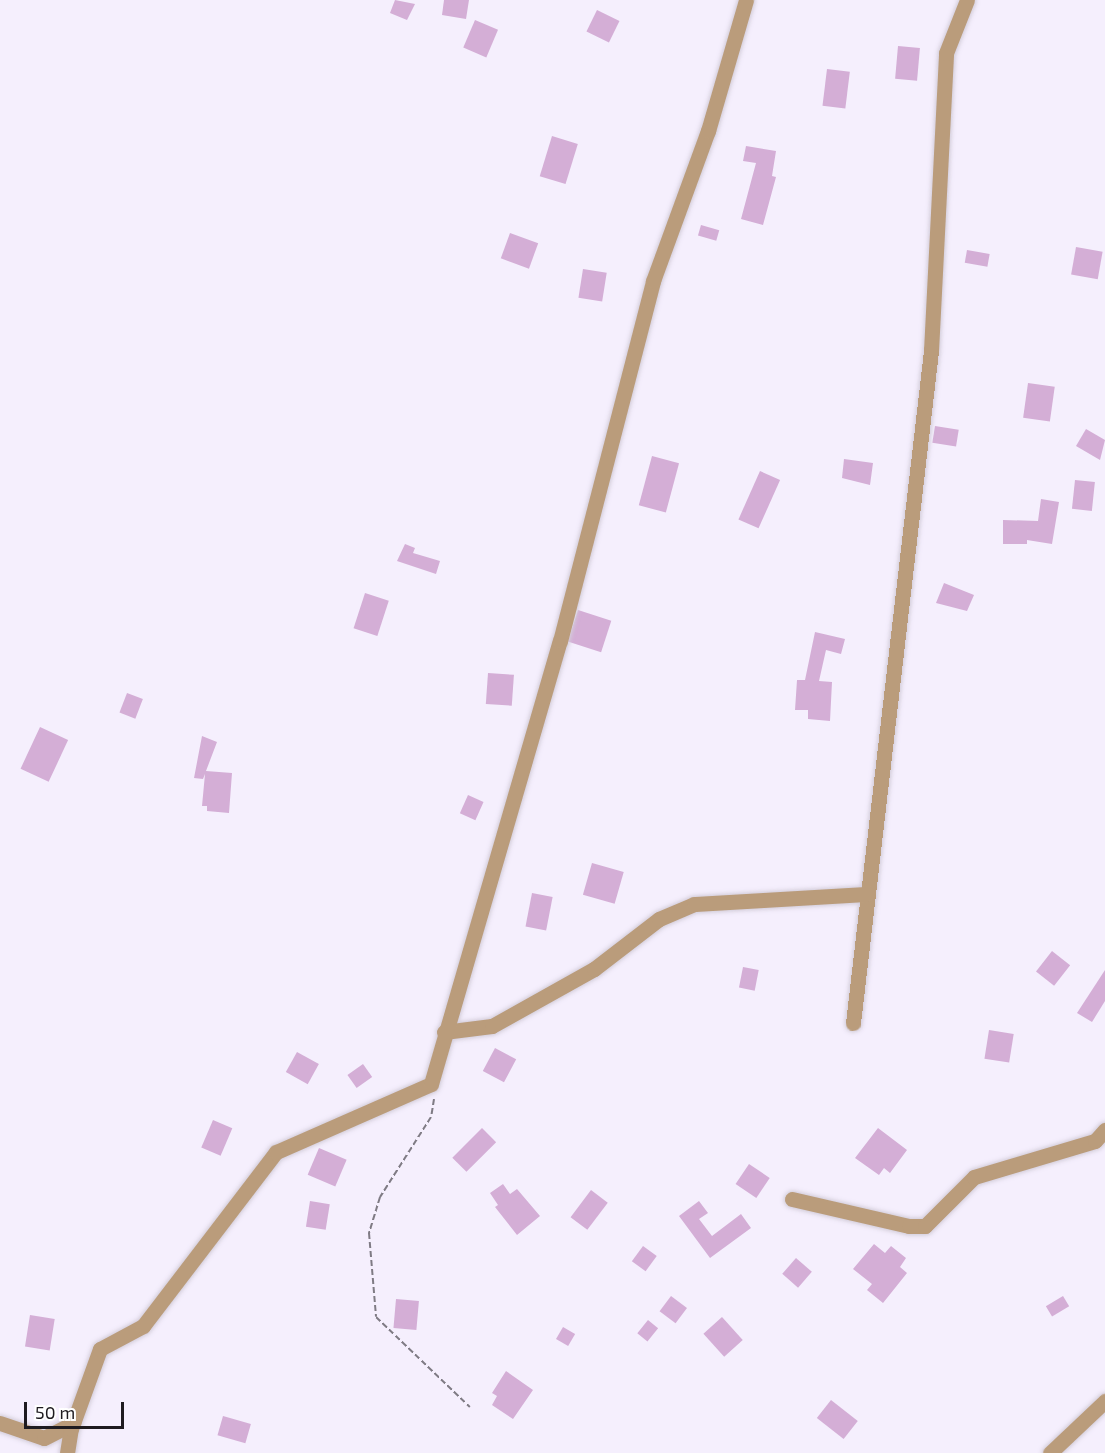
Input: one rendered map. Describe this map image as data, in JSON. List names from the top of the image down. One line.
{"scale_bar":"50 m"}
